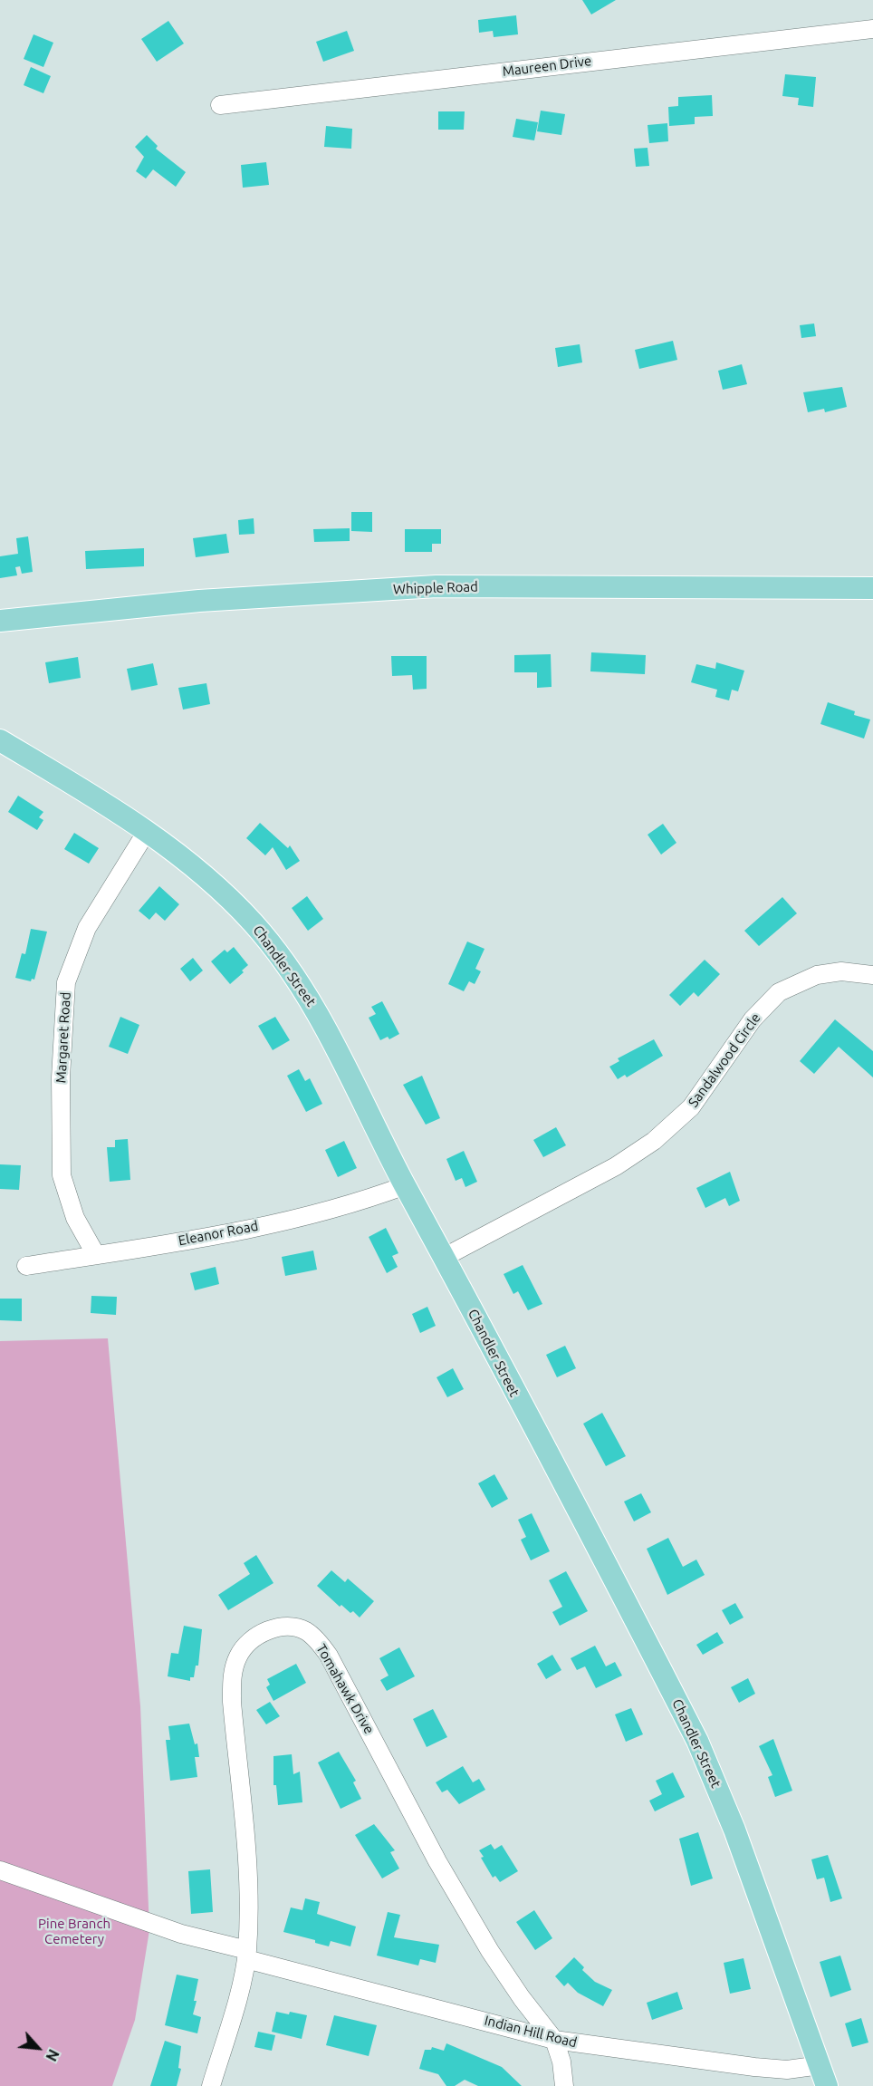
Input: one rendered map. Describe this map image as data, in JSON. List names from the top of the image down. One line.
{"streets":{"main road":["Whipple Road","Chandler Street"],"street":["Maureen Drive","Margaret Road","Sandalwood Circle","Eleanor Road","Tomahawk Drive","Indian Hill Road"]},"crossings":[["Chandler Street","Margaret Road"],["Chandler Street","Sandalwood Circle"],["Chandler Street","Eleanor Road"],["Chandler Street","Indian Hill Road"],["Margaret Road","Eleanor Road"],["Tomahawk Drive","Indian Hill Road"]],"parks":["Pine Branch Cemetery"],"north":"bottom right"}
